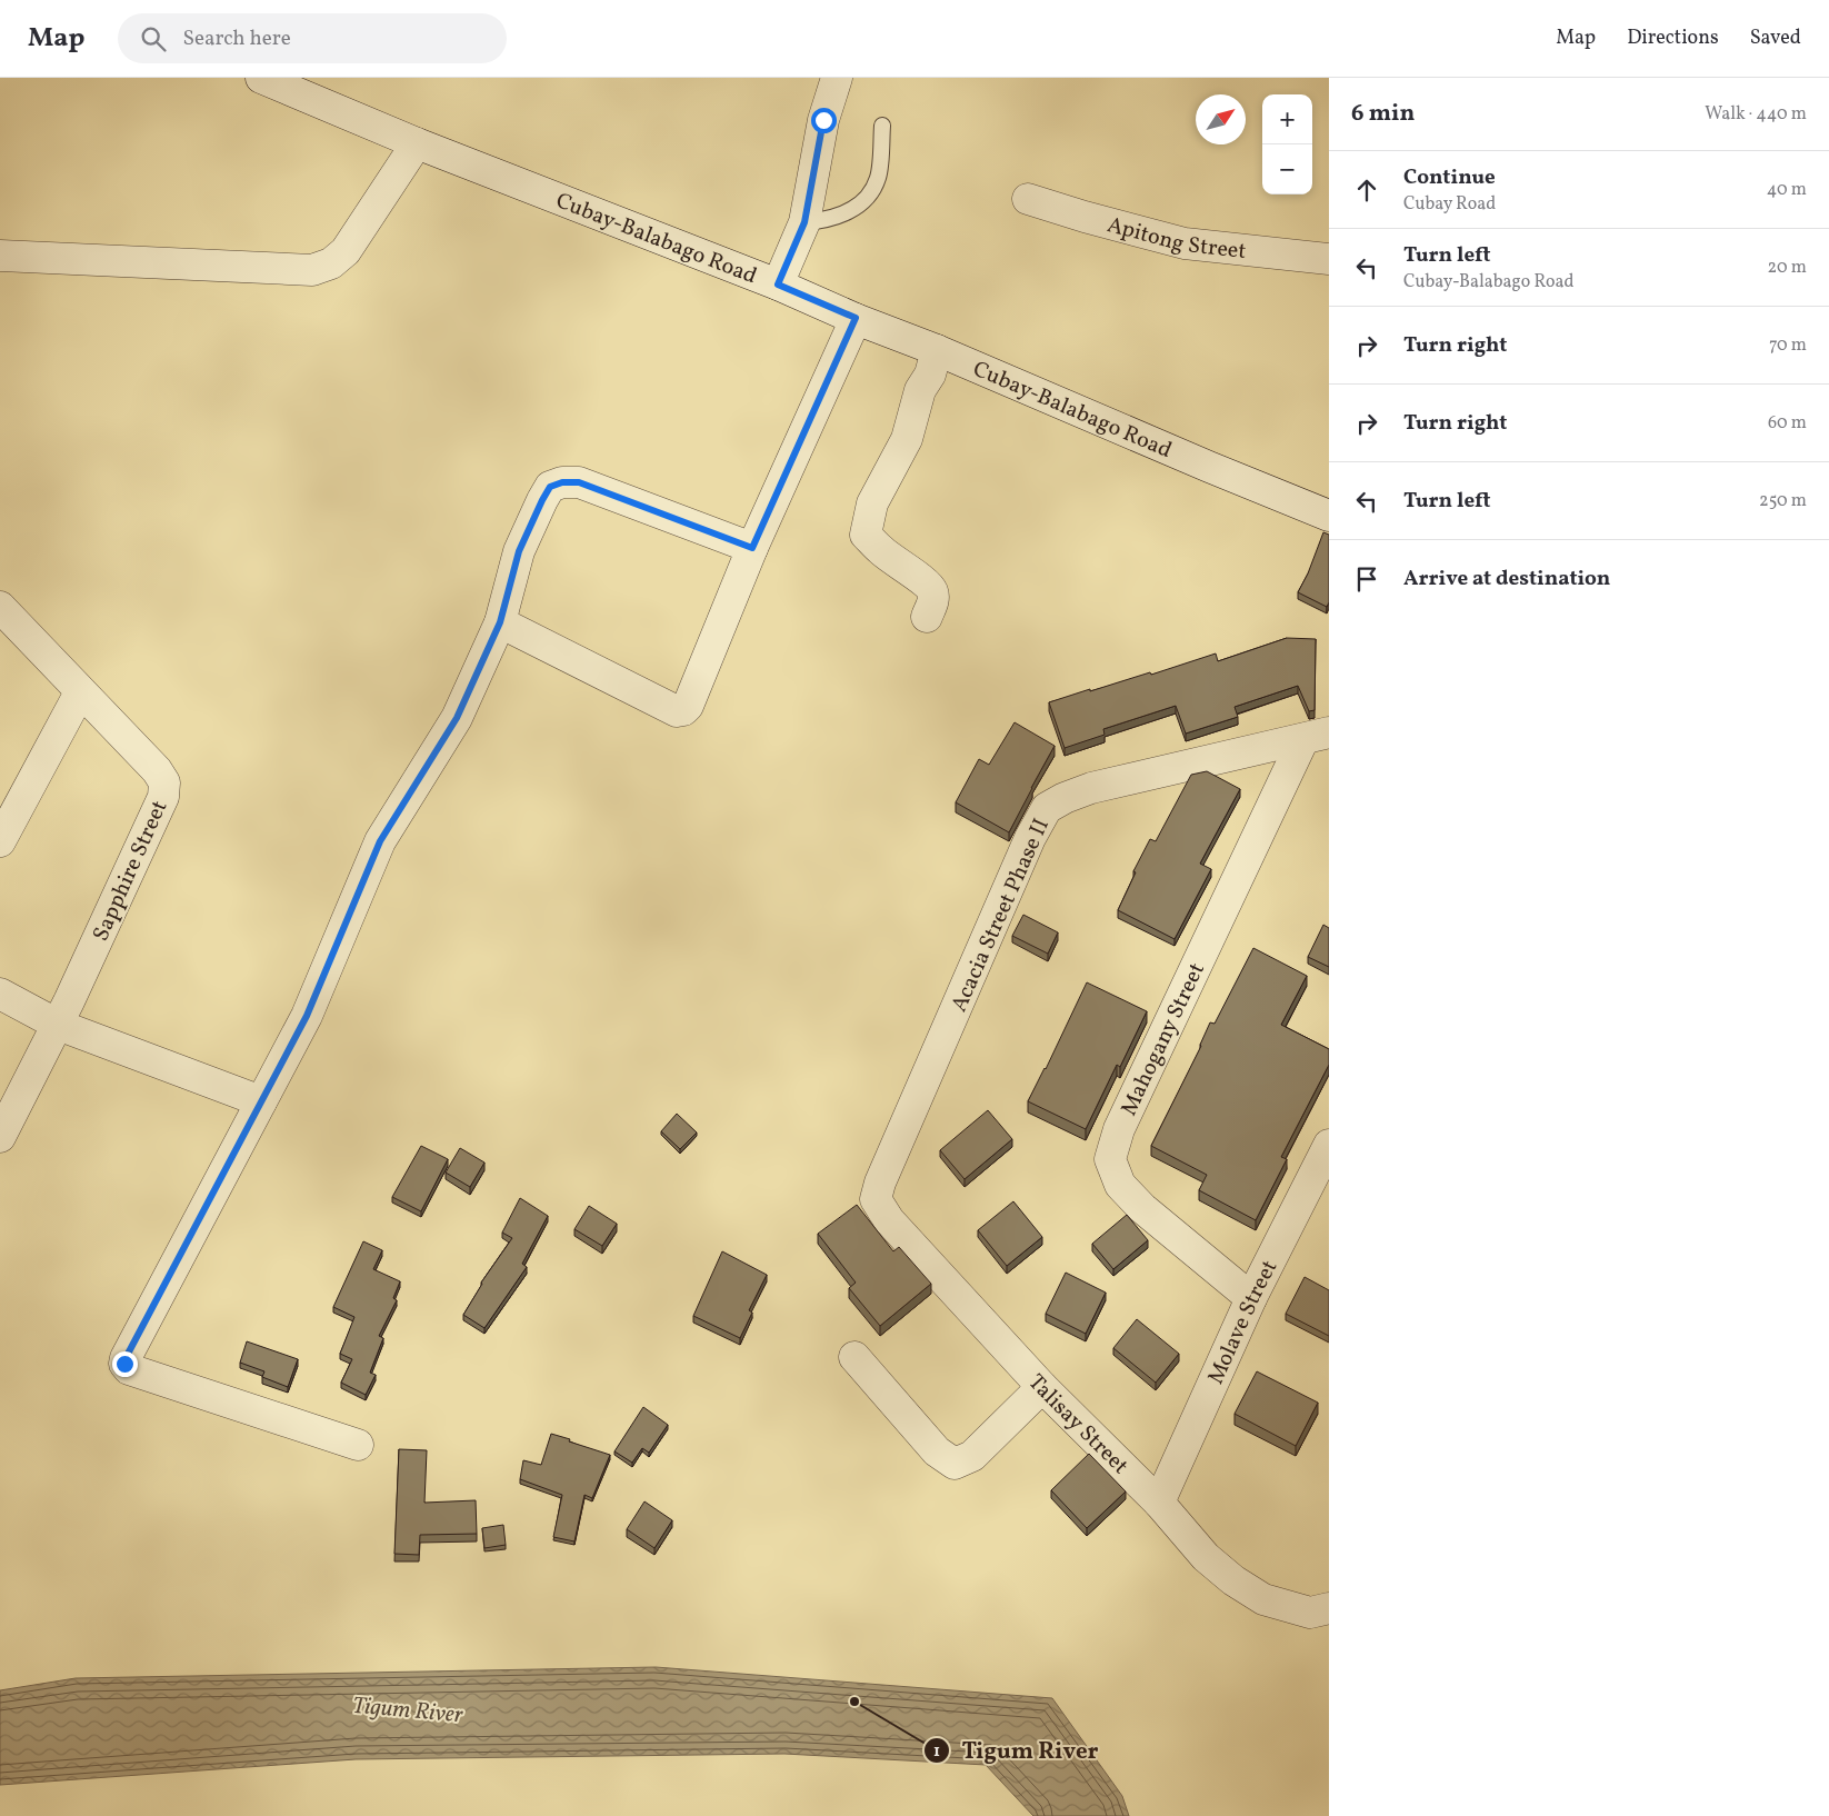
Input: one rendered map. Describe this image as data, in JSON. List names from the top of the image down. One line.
{"streets":{"street":["Apitong Street","Cubay-Balabago Road","Sapphire Street","Acacia Street Phase II","Mahogany Street","Molave Street","Talisay Street"]},"crossings":[["Acacia Street Phase II","Mahogany Street"],["Acacia Street Phase II","Talisay Street"],["Mahogany Street","Molave Street"],["Molave Street","Talisay Street"]],"water":["Tigum River"],"places":["Tigum River"],"north":"top right","page":{"header":"Map","search":"Search here","nav":["Map","Directions","Saved"],"heading":["6 min","Walk · 440 m"],"map_buttons":["+","−"],"list":[["Continue","Cubay Road","40 m"],["Turn left","Cubay-Balabago Road","20 m"],["Turn right","70 m"],["Turn right","60 m"],["Turn left","250 m"],"Arrive at destination"]}}
